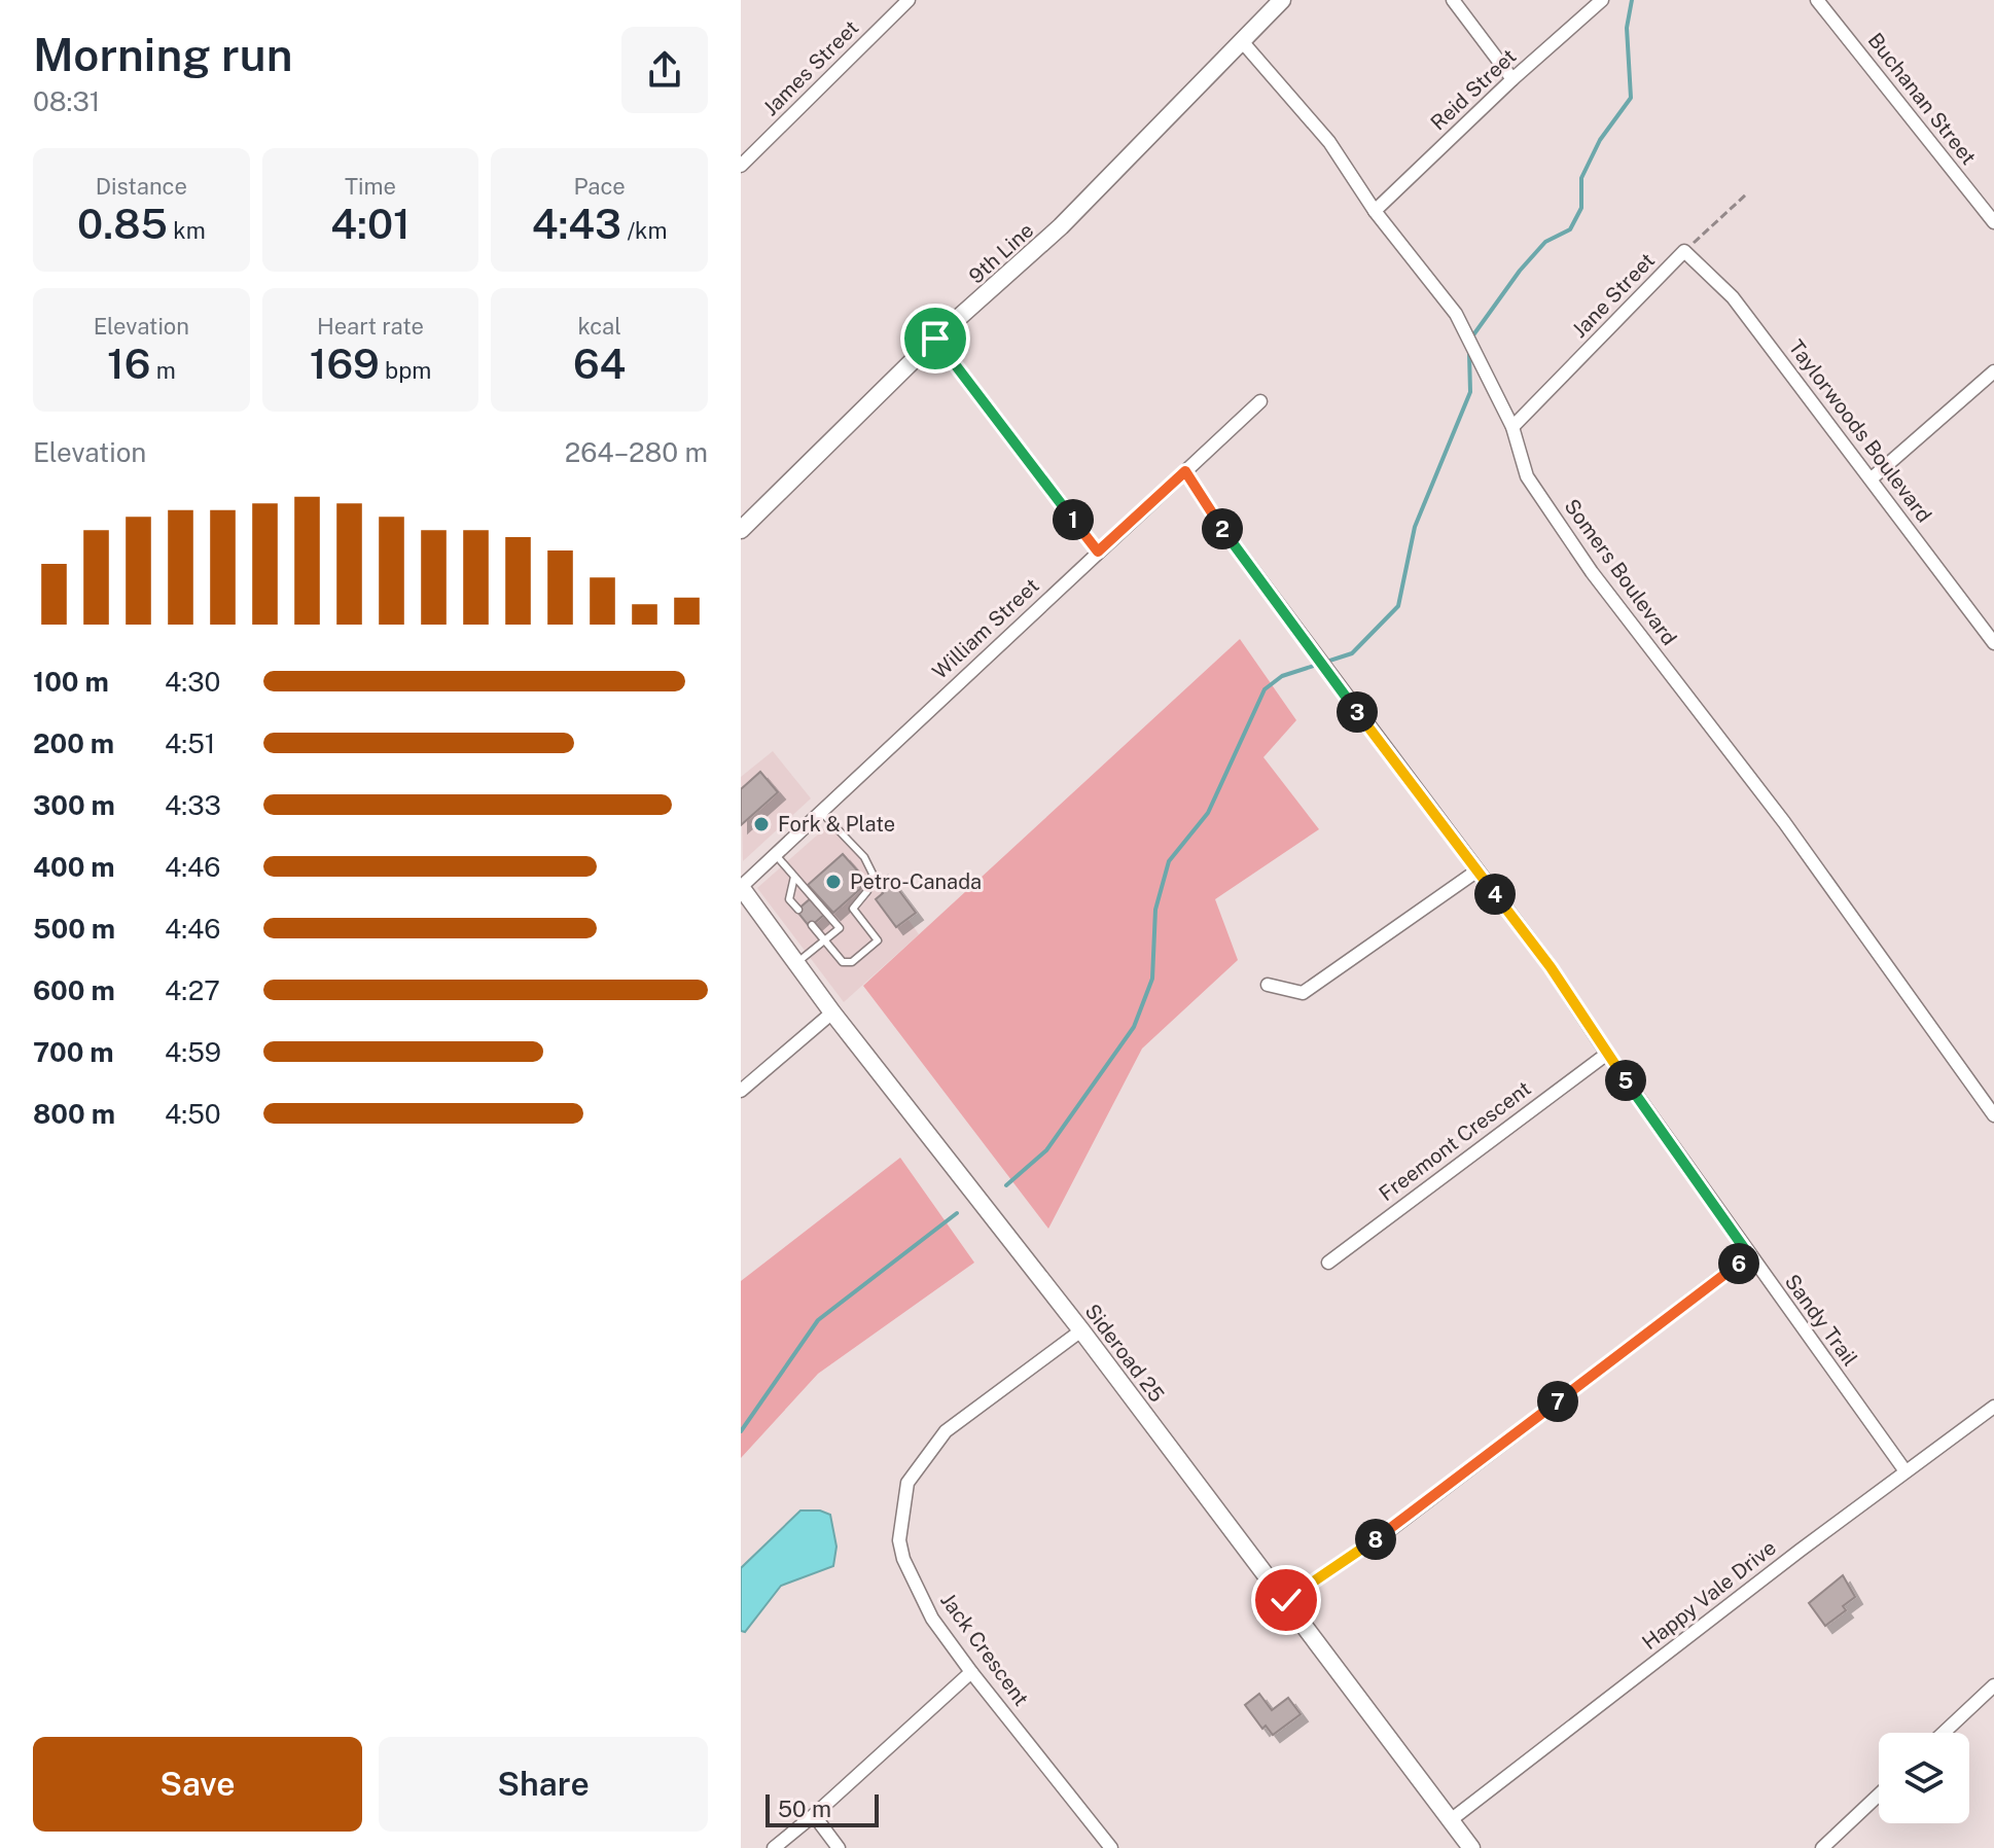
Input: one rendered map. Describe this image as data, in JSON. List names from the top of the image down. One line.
{"streets":{"main road":["9th Line","Sideroad 25"],"street":["James Street","Reid Street","Buchanan Street","Jane Street","Taylorwoods Boulevard","Somers Boulevard","William Street","Freemont Crescent","Sandy Trail","Happy Vale Drive","Jack Crescent"]},"crossings":[["Reid Street","Somers Boulevard"],["9th Line","Somers Boulevard"],["Jane Street","Taylorwoods Boulevard"],["Jane Street","Somers Boulevard"],["William Street","Sandy Trail"],["William Street","Sideroad 25"],["Freemont Crescent","Sandy Trail"],["Sandy Trail","Happy Vale Drive"],["Sideroad 25","Happy Vale Drive"],["Sideroad 25","Jack Crescent"]],"places":["Fork & Plate","Petro-Canada"],"scale_bar":"50 m","page":{"heading":["Morning run","08:31"],"stats":[["Distance","0.85 km"],["Time","4:01"],["Pace","4:43 /km"],["Elevation","16 m"],["Heart rate","169 bpm"],["kcal","64"]],"chart":["Elevation","264–280 m"],"pins":["1","2","3","4","5","6","7","8"],"list":[{"name":"100 m","note":"4:30"},{"name":"200 m","note":"4:51"},{"name":"300 m","note":"4:33"},{"name":"400 m","note":"4:46"},{"name":"500 m","note":"4:46"},{"name":"600 m","note":"4:27"},{"name":"700 m","note":"4:59"},{"name":"800 m","note":"4:50"}],"buttons":["Save","Share"],"scale":"50 m"}}
